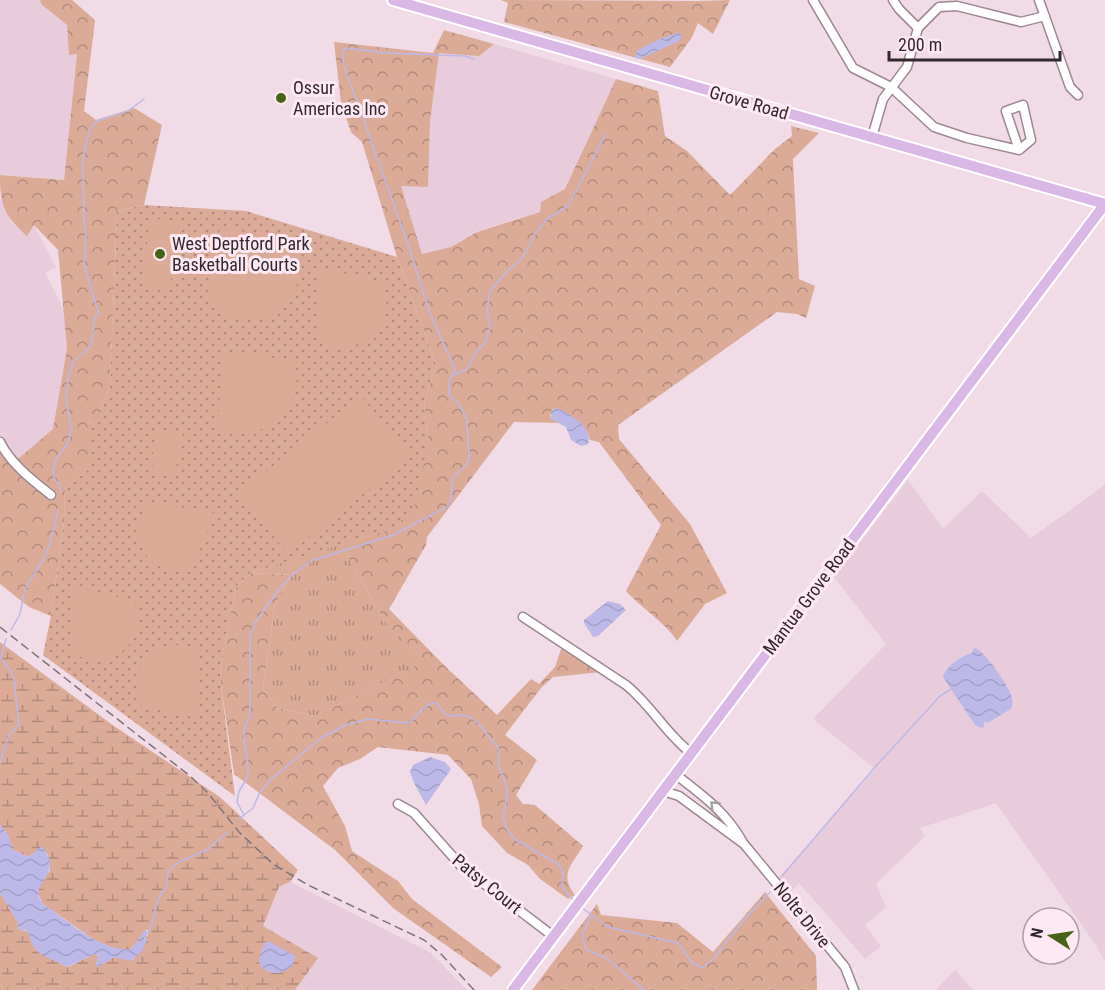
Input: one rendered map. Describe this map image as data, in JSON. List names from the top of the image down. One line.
{"streets":{"main road":["Grove Road","Mantua Grove Road"],"street":["Patsy Court","Nolte Drive"]},"crossings":[["Grove Road","Mantua Grove Road"],["Mantua Grove Road","Patsy Court"],["Mantua Grove Road","Nolte Drive"]],"places":["Ossur Americas Inc","West Deptford Park Basketball Courts"],"scale_bar":"200 m","north":"left"}
